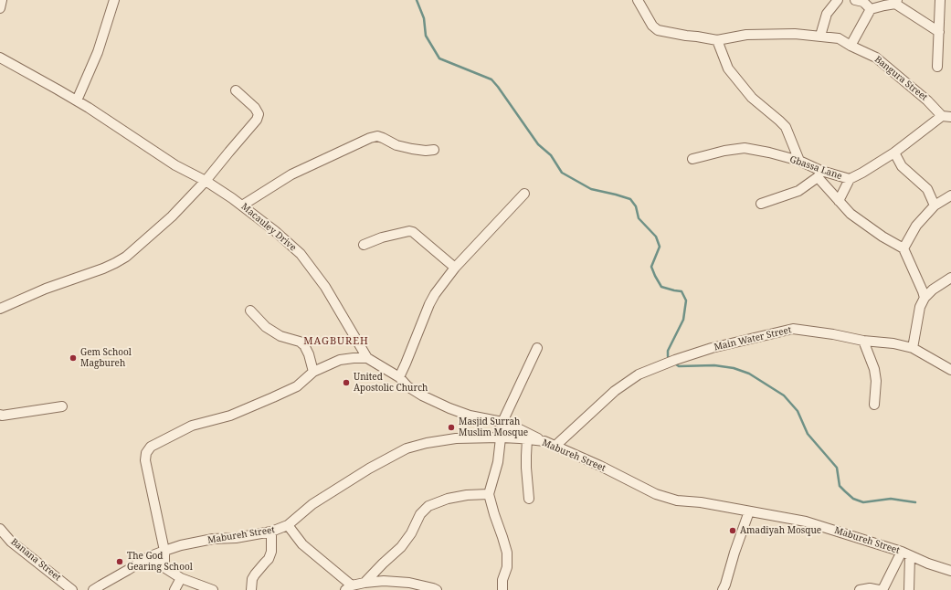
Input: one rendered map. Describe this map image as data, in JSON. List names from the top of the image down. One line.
{"streets":{"street":["Bangura Street","Gbassa Lane","Macauley Drive","Main Water Street","Mabureh Street","Banana Street"]},"crossings":[["Bangura Street","Gbassa Lane"],["Macauley Drive","Mabureh Street"],["Main Water Street","Mabureh Street"]],"districts":["MAGBUREH"],"places":["Gem School Magbureh","United Apostolic Church","Masjid Surrah Muslim Mosque","Amadiyah Mosque","The God Gearing School"]}
